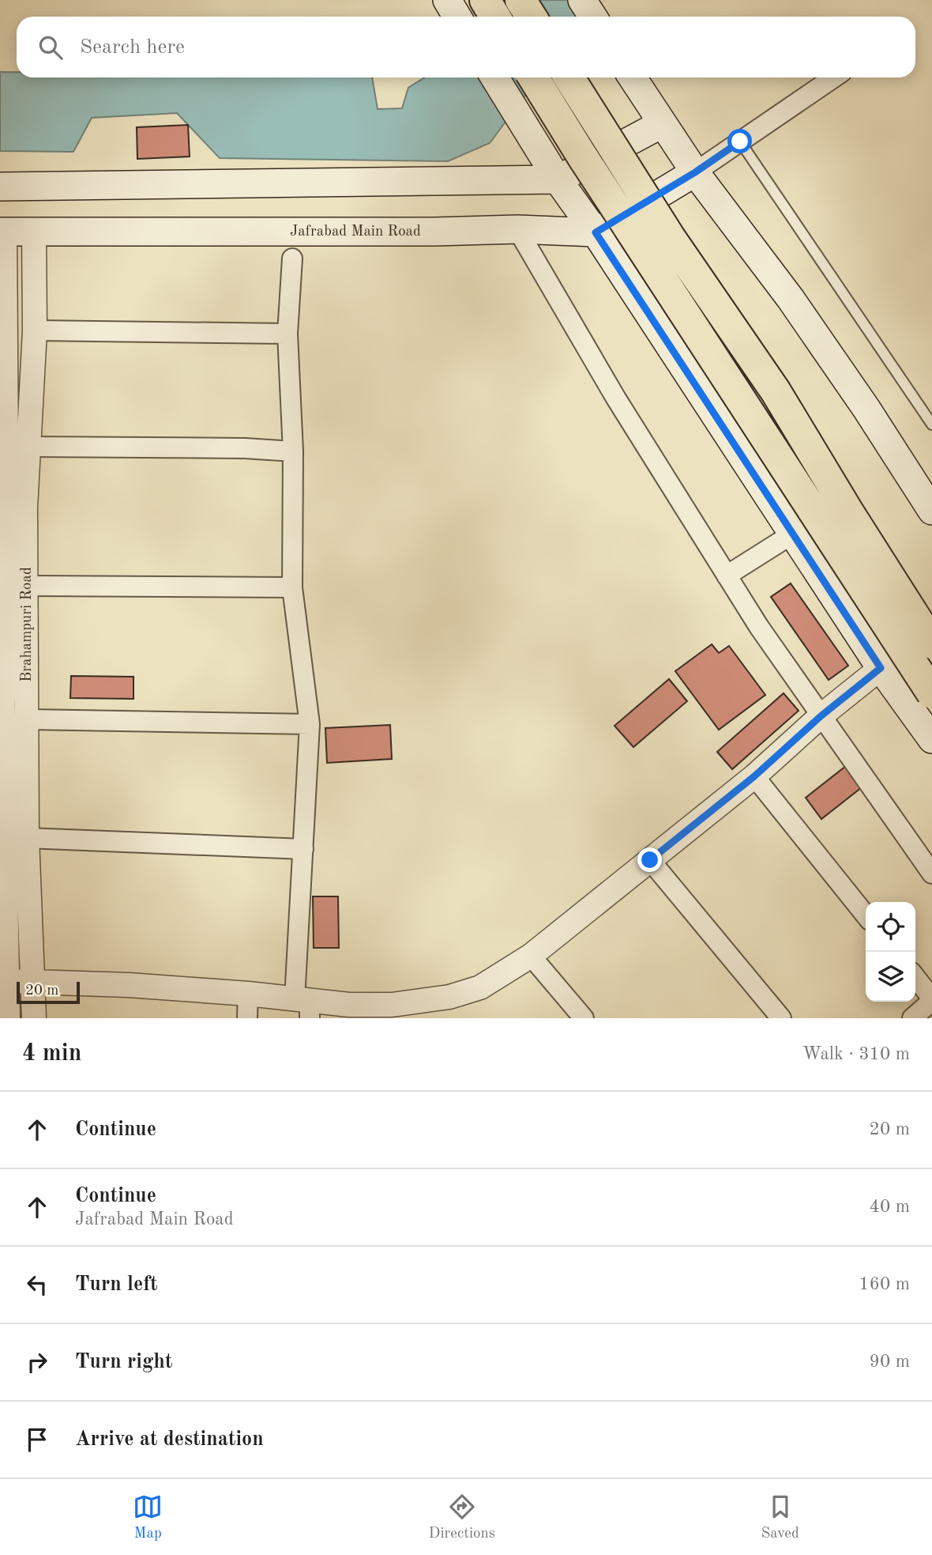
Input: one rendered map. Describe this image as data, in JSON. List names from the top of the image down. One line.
{"streets":{"main road":["Jafrabad Main Road"],"street":["Brahampuri Road"]},"crossings":[["Jafrabad Main Road","Brahampuri Road"]],"scale_bar":"20 m","page":{"search":"Search here","scale":"20 m","heading":["4 min","Walk · 310 m"],"list":[["Continue","20 m"],["Continue","Jafrabad Main Road","40 m"],["Turn left","160 m"],["Turn right","90 m"],"Arrive at destination"],"nav":["Map","Directions","Saved"]}}
